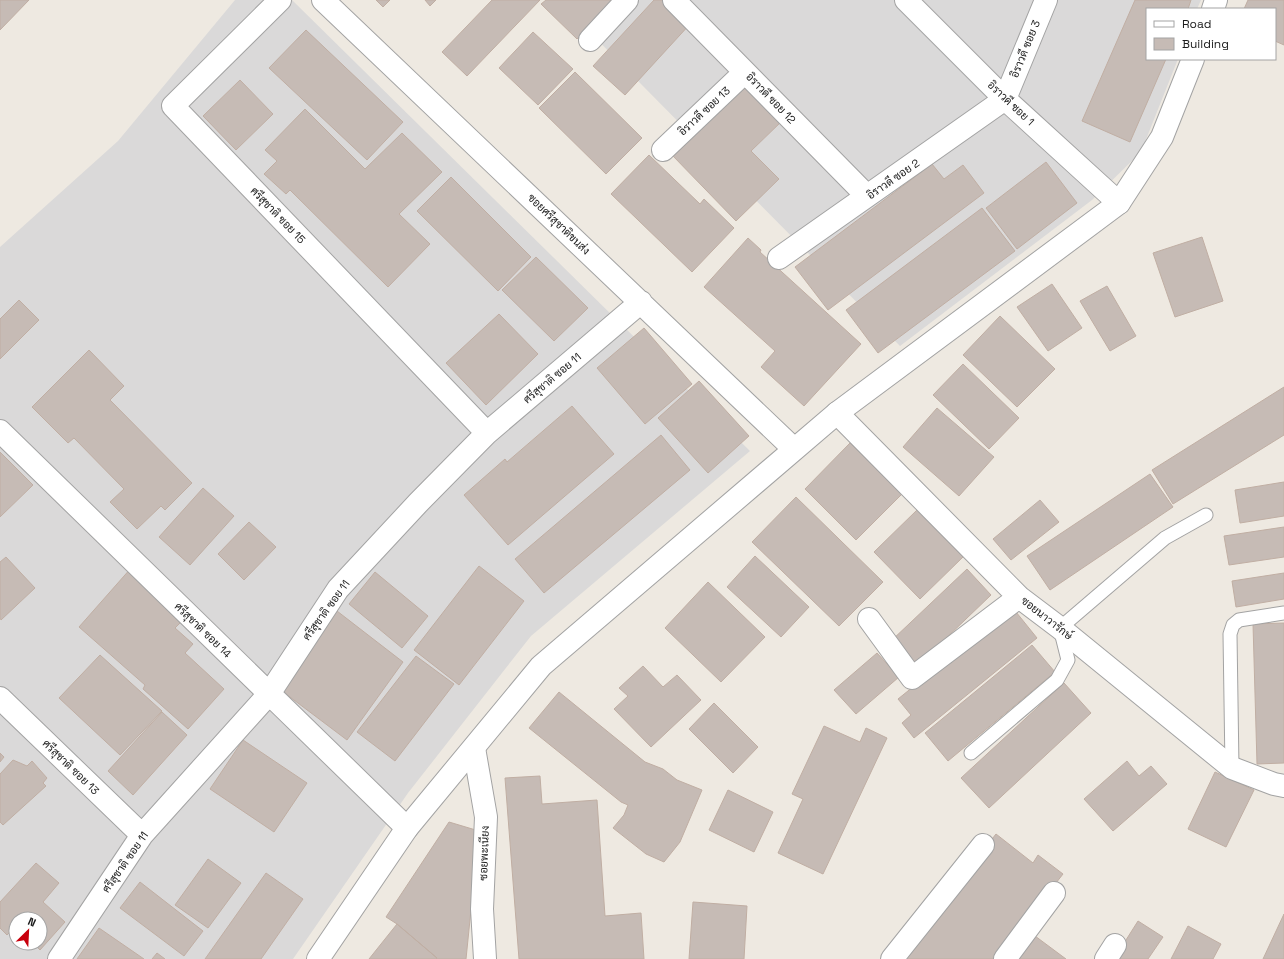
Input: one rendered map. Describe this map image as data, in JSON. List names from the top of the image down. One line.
{"streets":{"street":["อิราวดี ซอย 3","อิราวดี ซอย 12","อิราวดี ซอย 1","อิราวดี ซอย 13","อิราวดี ซอย 2","ศรีสุชาติ ซอย 15","ซอยศรีสุชาติขนส่ง","ศรีสุชาติ ซอย 11","ซอยนาวารักษ์","ศรีสุชาติ ซอย 14","ศรีสุชาติ ซอย 13","ซอยพะเนียง"]},"crossings":[["อิราวดี ซอย 3","อิราวดี ซอย 1"],["อิราวดี ซอย 3","อิราวดี ซอย 2"],["อิราวดี ซอย 12","อิราวดี ซอย 13"],["อิราวดี ซอย 12","อิราวดี ซอย 2"],["อิราวดี ซอย 1","อิราวดี ซอย 2"],["ศรีสุชาติ ซอย 15","ศรีสุชาติ ซอย 11"],["ซอยศรีสุชาติขนส่ง","ศรีสุชาติ ซอย 11"],["ศรีสุชาติ ซอย 11","ศรีสุชาติ ซอย 14"],["ศรีสุชาติ ซอย 11","ศรีสุชาติ ซอย 13"]],"legend":["Road","Building"],"north":"top right"}
